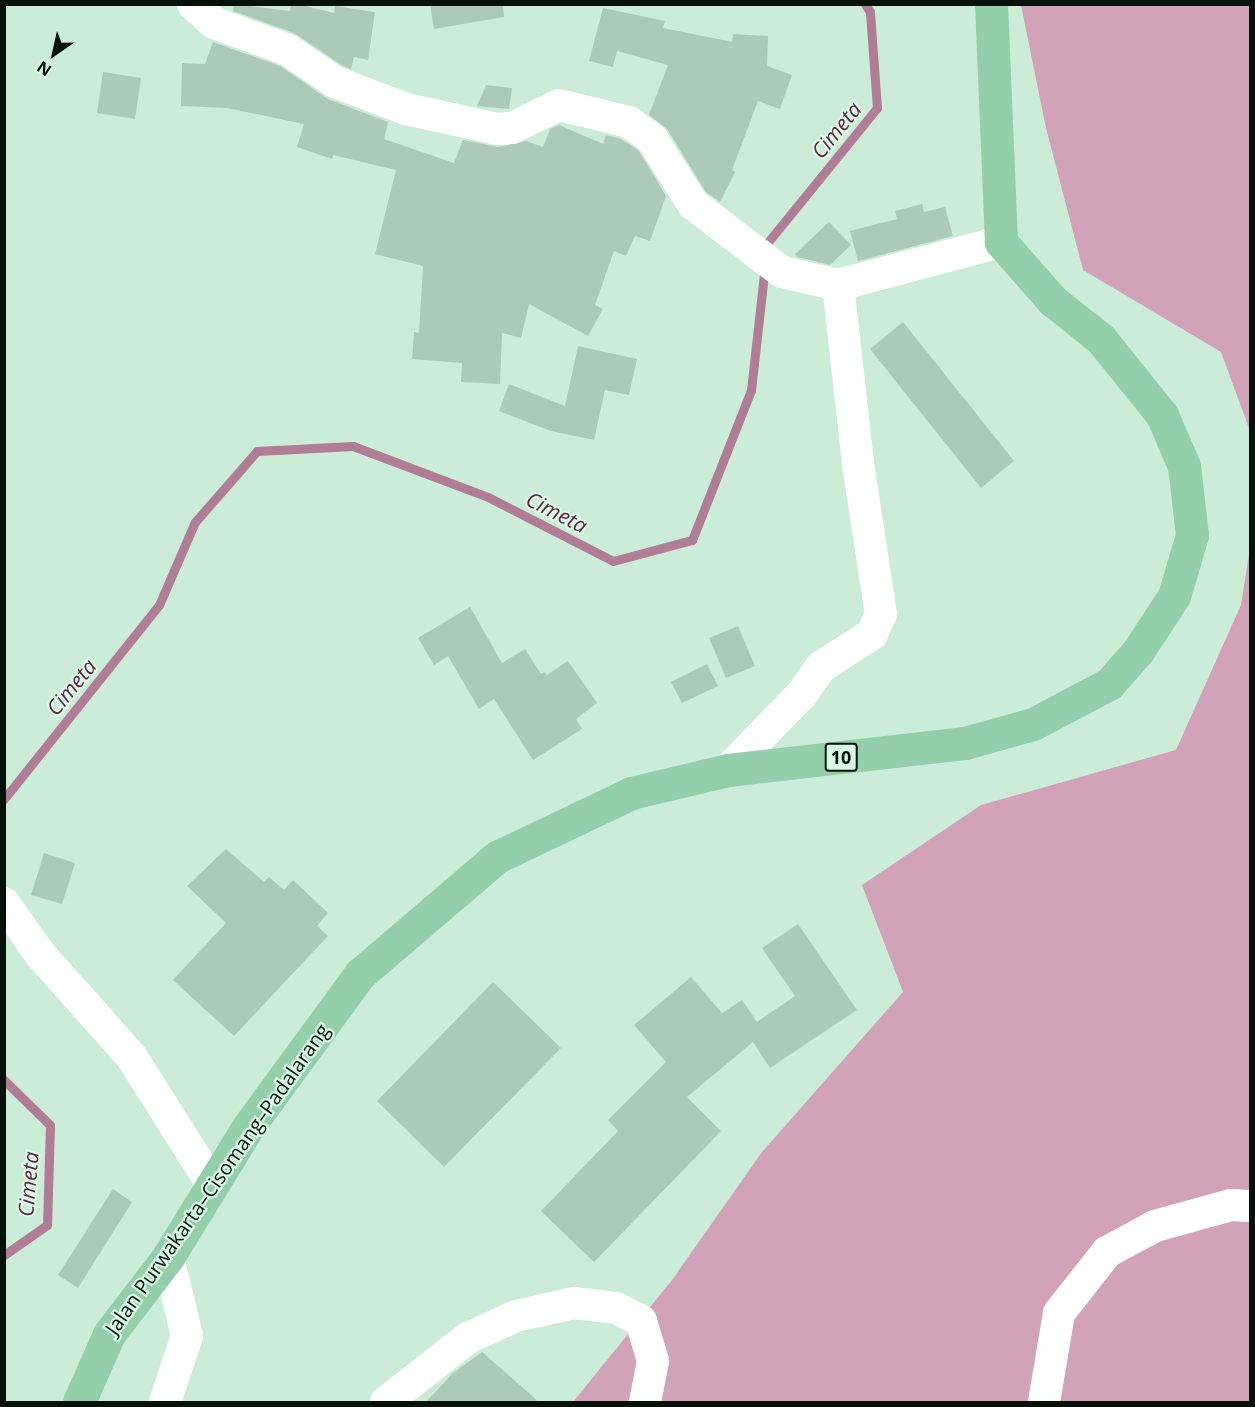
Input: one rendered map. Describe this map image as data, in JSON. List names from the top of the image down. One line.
{"streets":{"highway":["10","Jalan Purwakarta–Cisomang–Padalarang"]},"water":["Cimeta"],"north":"bottom left"}
